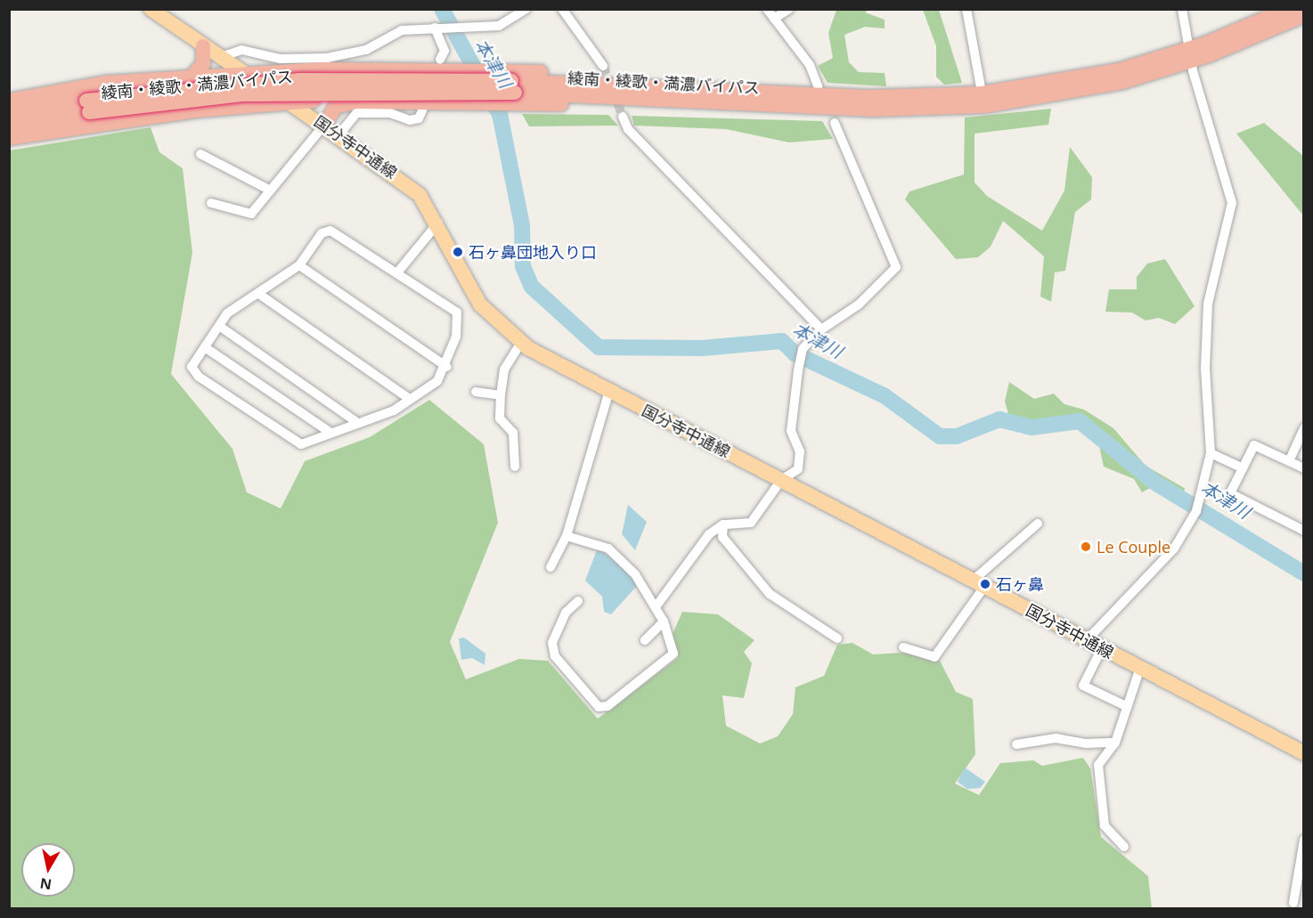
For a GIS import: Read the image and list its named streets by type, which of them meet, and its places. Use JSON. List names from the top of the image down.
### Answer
{
  "streets": {
    "highway": ["綾南・綾歌・満濃バイパス"],
    "main road": ["国分寺中通線"]
  },
  "water": ["本津川"],
  "places": ["石ヶ鼻団地入り口", "Le Couple", "石ヶ鼻"],
  "north": "bottom"
}
